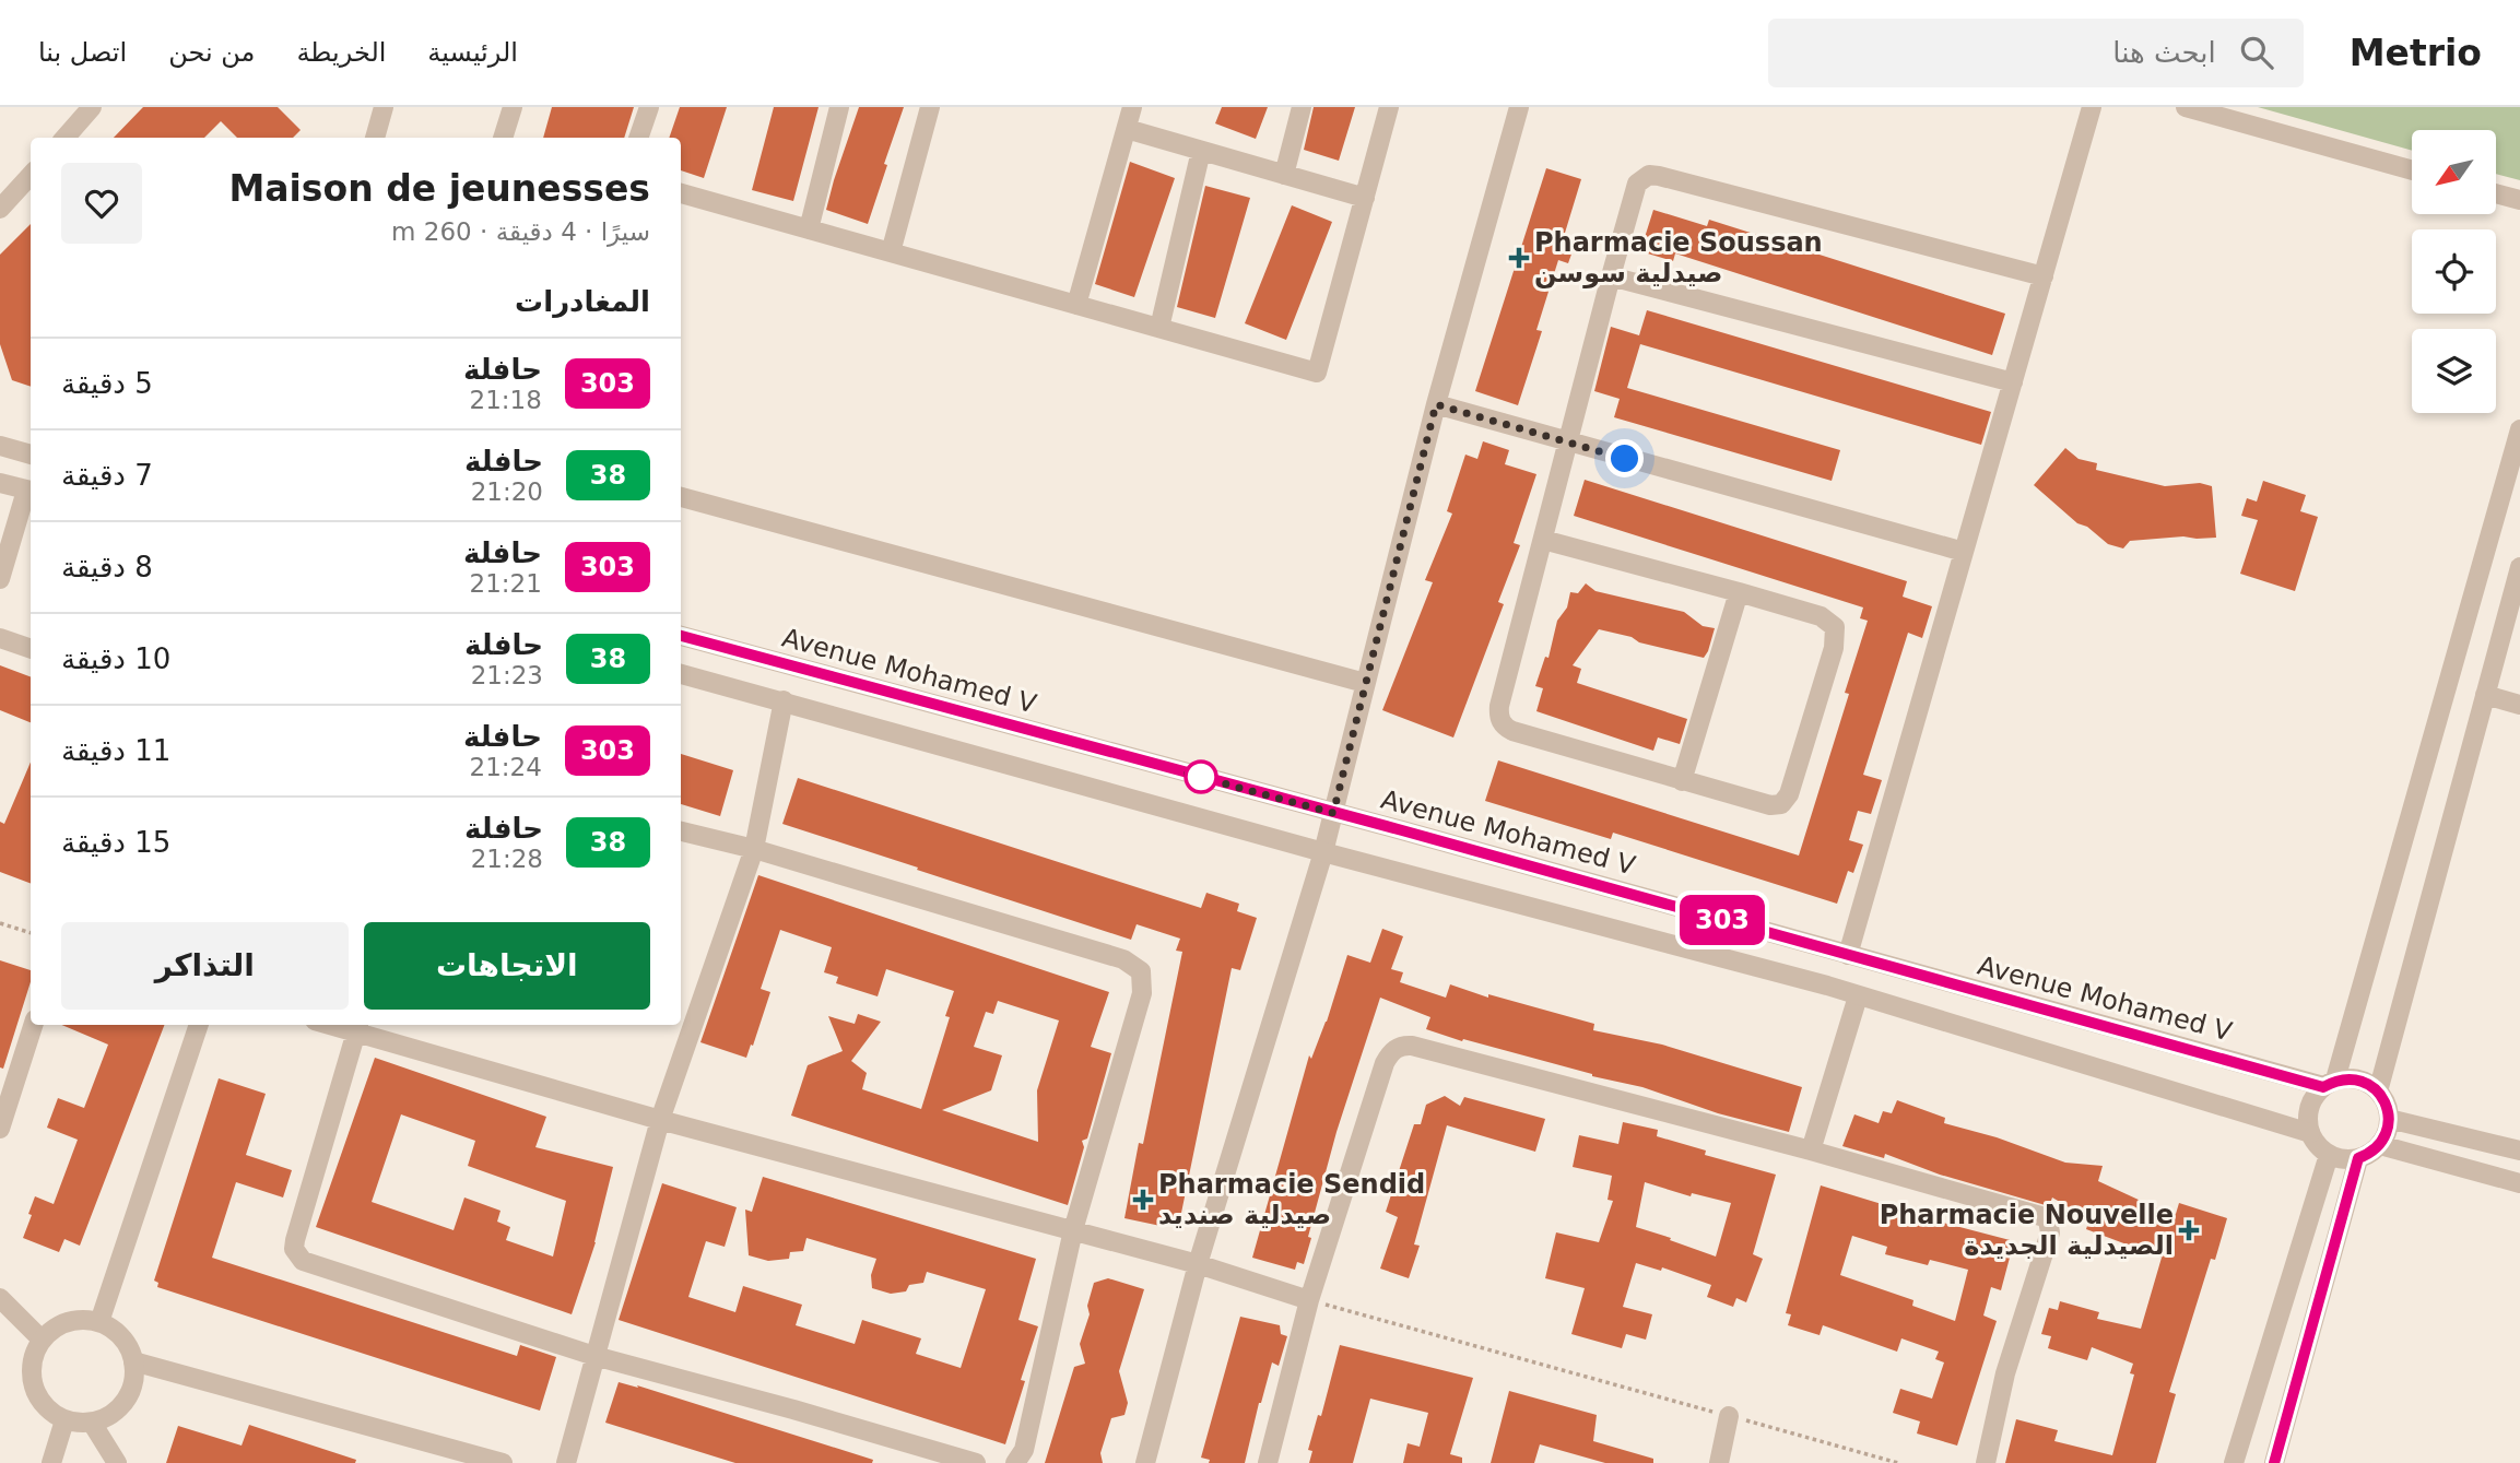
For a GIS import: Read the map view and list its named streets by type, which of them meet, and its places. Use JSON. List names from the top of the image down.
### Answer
{
  "streets": {
    "street": ["Avenue Mohamed V"]
  },
  "places": {
    "health": ["Pharmacie Soussan صيدلية سوسن", "Pharmacie Sendid صيدلية صنديد", "Pharmacie Nouvelle الصيدلية الجديدة"]
  },
  "lines": ["bus line 303"],
  "north": "bottom left",
  "page": {
    "header": "Metrio",
    "search": "ابحث هنا",
    "nav": [
      "الرئيسية",
      "الخريطة",
      "من نحن",
      "اتصل بنا"
    ],
    "on_map": "303",
    "heading": [
      ["Maison de jeunesses", "سيرًا · 4 دقيقة · 260 m"],
      "المغادرات"
    ],
    "list": [
      {
        "mark": "303",
        "name": "حافلة",
        "note": "21:18",
        "value": "5 دقيقة"
      },
      {
        "mark": "38",
        "name": "حافلة",
        "note": "21:20",
        "value": "7 دقيقة"
      },
      {
        "mark": "303",
        "name": "حافلة",
        "note": "21:21",
        "value": "8 دقيقة"
      },
      {
        "mark": "38",
        "name": "حافلة",
        "note": "21:23",
        "value": "10 دقيقة"
      },
      {
        "mark": "303",
        "name": "حافلة",
        "note": "21:24",
        "value": "11 دقيقة"
      },
      {
        "mark": "38",
        "name": "حافلة",
        "note": "21:28",
        "value": "15 دقيقة"
      }
    ],
    "buttons": ["الاتجاهات", "التذاكر"]
  }
}
